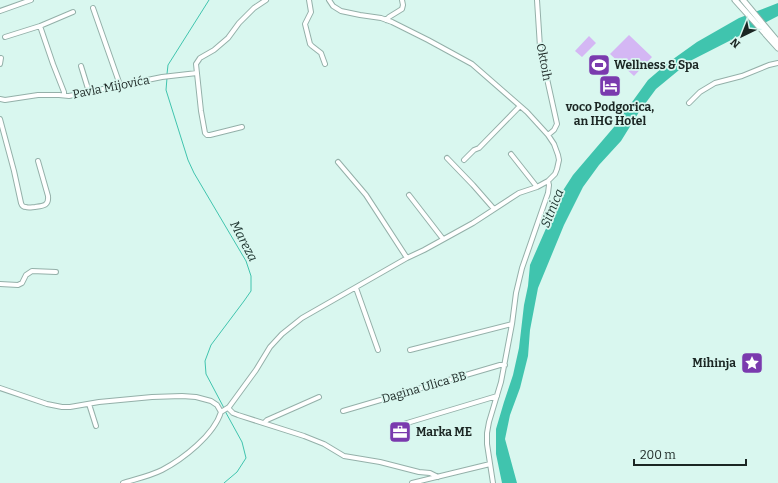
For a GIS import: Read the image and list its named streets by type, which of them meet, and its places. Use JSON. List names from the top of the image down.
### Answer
{
  "streets": {
    "street": ["Oktoih", "Pavla Mijovića", "Dagina Ulica BB"]
  },
  "water": ["Sitnica", "Mareza"],
  "places": {
    "sports": ["Wellness & Spa"],
    "hotel": ["voco Podgorica, an IHG Hotel"],
    "place": ["Mihinja"],
    "office": ["Marka ME"]
  },
  "scale_bar": "200 m",
  "north": "bottom left"
}
